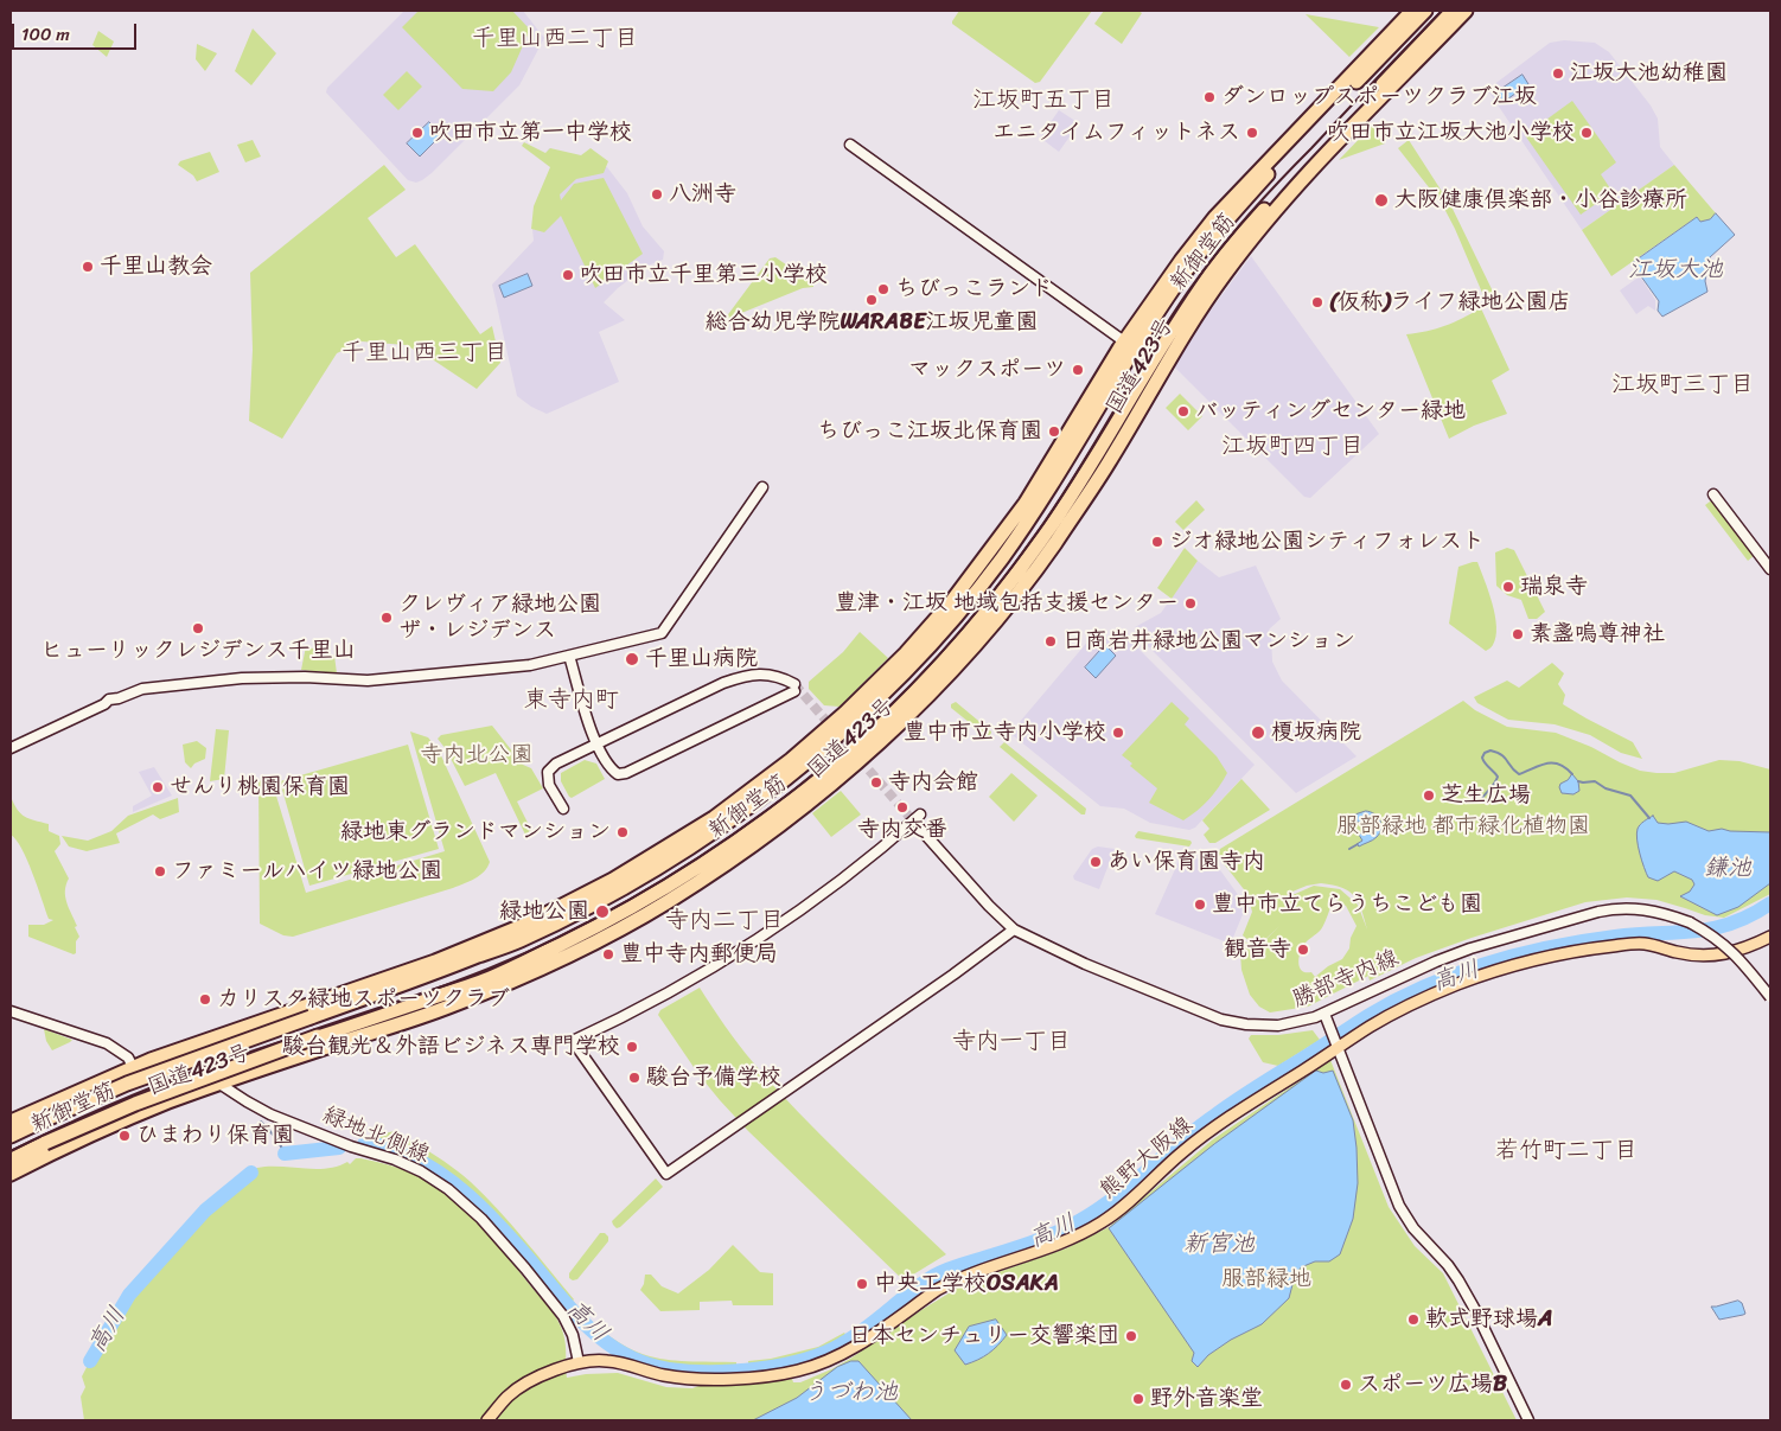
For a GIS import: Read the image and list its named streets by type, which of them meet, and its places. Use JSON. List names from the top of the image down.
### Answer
{
  "streets": {
    "highway": ["新御堂筋", "国道423号"],
    "main road": ["熊野大阪線"],
    "street": ["勝部寺内線", "緑地北側線"]
  },
  "crossings": [
    ["国道423号", "緑地北側線"],
    ["緑地北側線", "熊野大阪線"]
  ],
  "districts": [
    "千里山西二丁目",
    "江坂町五丁目",
    "千里山西三丁目",
    "江坂町三丁目",
    "江坂町四丁目",
    "東寺内町",
    "寺内二丁目",
    "寺内一丁目",
    "若竹町二丁目"
  ],
  "water": [
    "江坂大池",
    "鎌池",
    "高川",
    "新宮池",
    "うづわ池"
  ],
  "parks": ["寺内北公園", "服部緑地 都市緑化植物園", "服部緑地"],
  "places": [
    "江坂大池幼稚園",
    "ダンロップスポーツクラブ江坂",
    "吹田市立第一中学校",
    "エニタイムフィットネス",
    "吹田市立江坂大池小学校",
    "八洲寺",
    "大阪健康倶楽部・小谷診療所",
    "千里山教会",
    "吹田市立千里第三小学校",
    "ちびっこランド",
    "総合幼児学院WARABE江坂児童園",
    "(仮称)ライフ緑地公園店",
    "マックスポーツ",
    "バッティングセンター緑地",
    "ちびっこ江坂北保育園",
    "ジオ緑地公園シティフォレスト",
    "瑞泉寺",
    "豊津・江坂 地域包括支援センター",
    "クレヴィア緑地公園 ザ・レジデンス",
    "ヒューリックレジデンス千里山",
    "素盞嗚尊神社",
    "日商岩井緑地公園マンション",
    "千里山病院",
    "豊中市立寺内小学校",
    "榎坂病院",
    "寺内会館",
    "せんり桃園保育園",
    "芝生広場",
    "寺内交番",
    "緑地東グランドマンション",
    "あい保育園寺内",
    "ファミールハイツ緑地公園",
    "豊中市立てらうちこども園",
    "緑地公園",
    "観音寺",
    "豊中寺内郵便局",
    "カリスタ緑地スポーツクラブ",
    "駿台観光＆外語ビジネス専門学校",
    "駿台予備学校",
    "ひまわり保育園",
    "中央工学校OSAKA",
    "軟式野球場A",
    "日本センチュリー交響楽団",
    "スポーツ広場B",
    "野外音楽堂"
  ],
  "scale_bar": "100 m"
}
